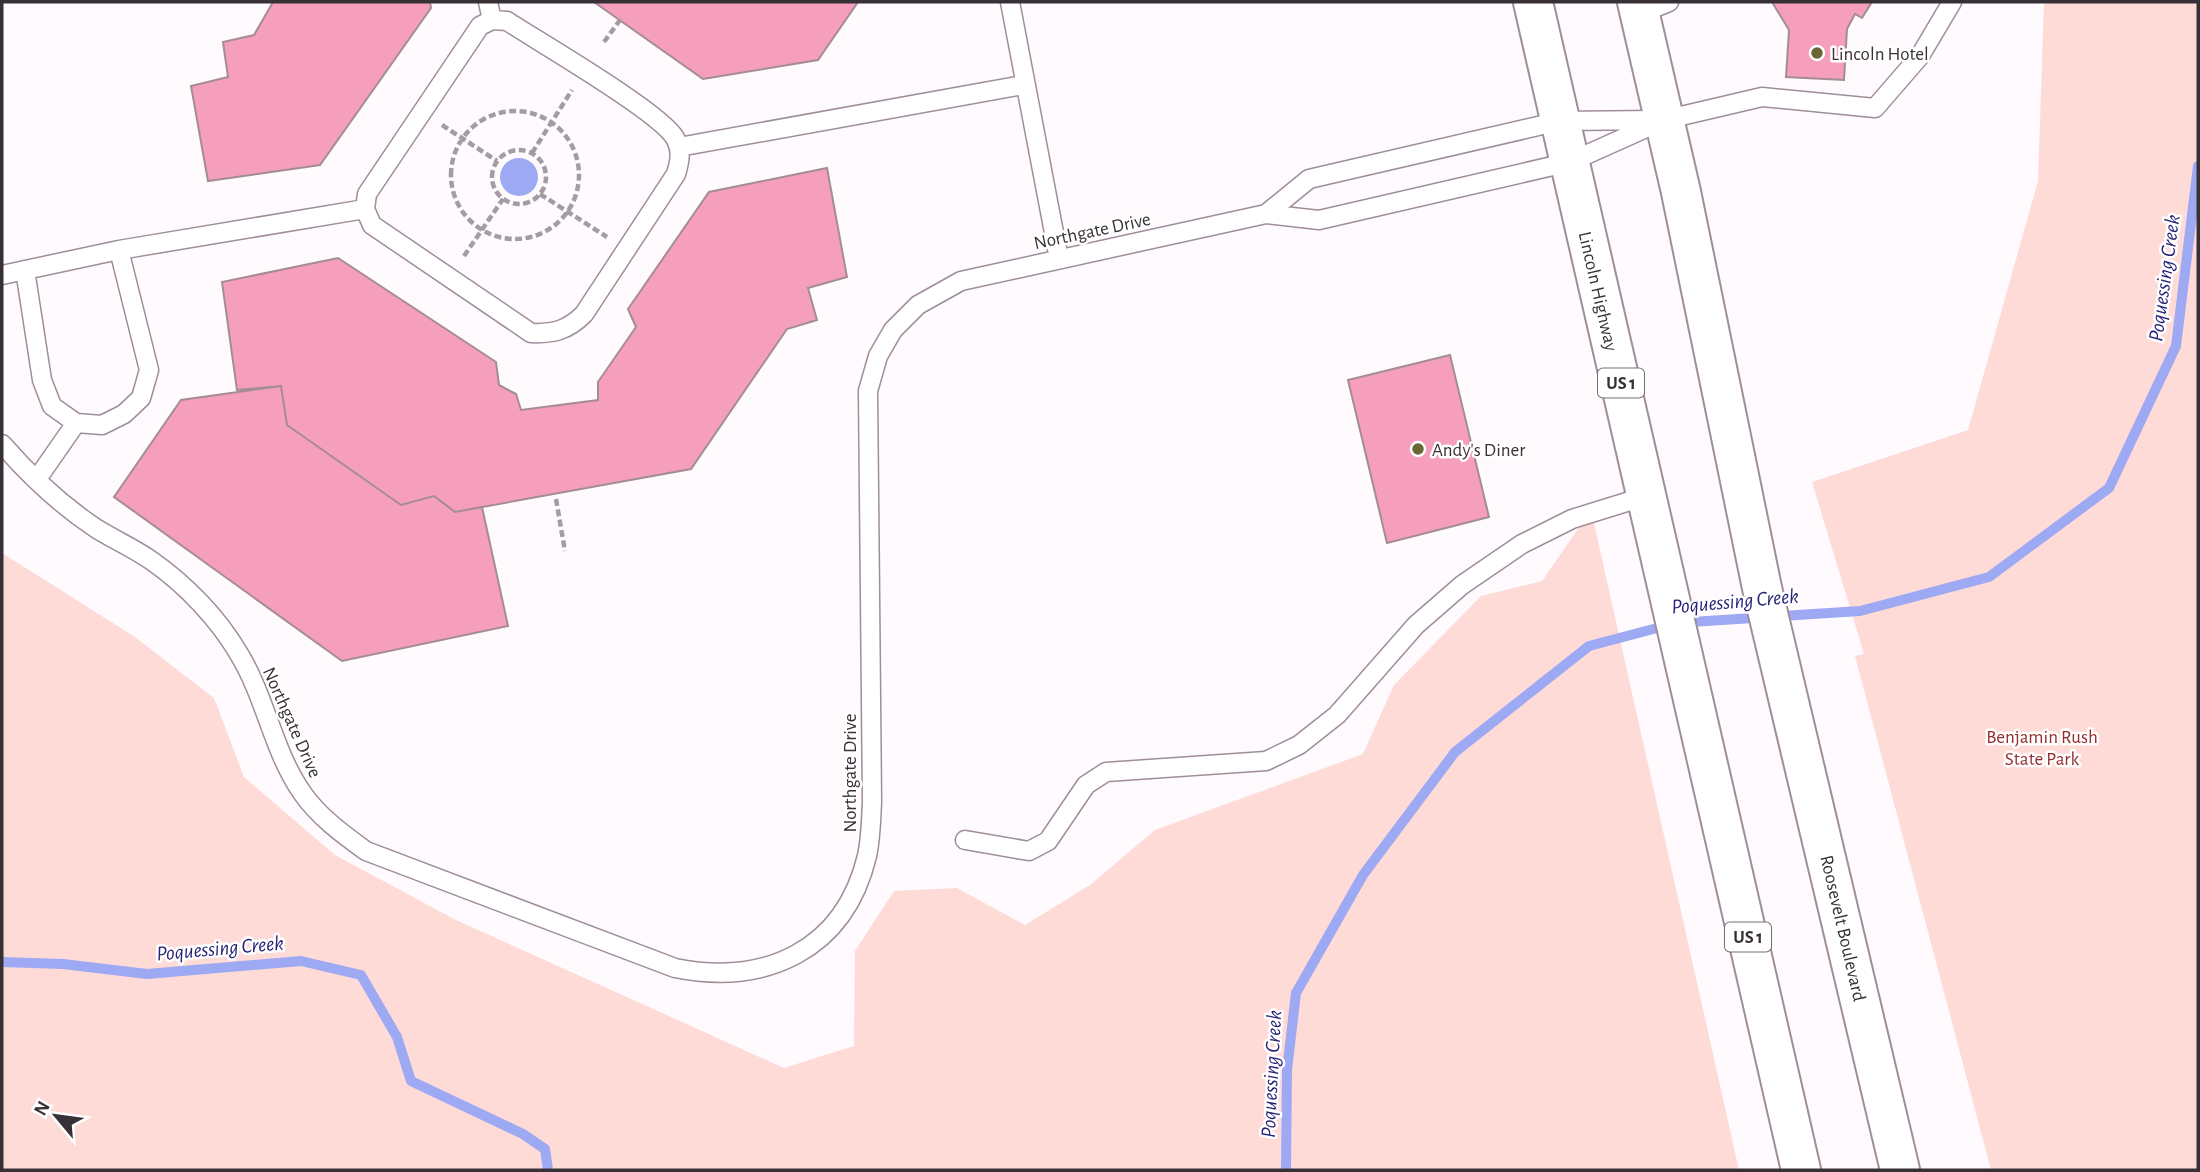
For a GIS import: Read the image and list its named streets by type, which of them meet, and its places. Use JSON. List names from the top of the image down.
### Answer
{
  "streets": {
    "highway": ["Lincoln Highway", "US 1", "Roosevelt Boulevard"],
    "lane": ["Northgate Drive"]
  },
  "crossings": [
    ["Northgate Drive", "Lincoln Highway"],
    ["Northgate Drive", "Roosevelt Boulevard"]
  ],
  "water": ["Poquessing Creek"],
  "parks": ["Benjamin Rush State Park"],
  "places": ["Lincoln Hotel", "Andy's Diner"],
  "north": "top left"
}
